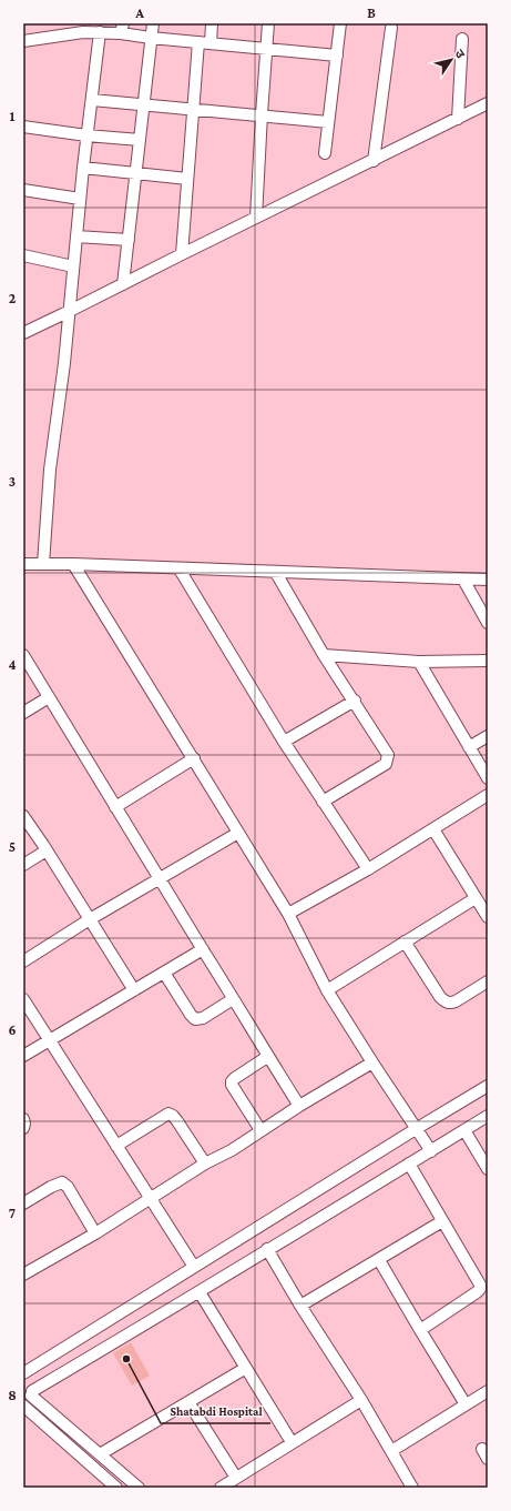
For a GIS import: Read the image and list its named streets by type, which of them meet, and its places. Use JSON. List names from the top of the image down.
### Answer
{
  "places": ["Shatabdi Hospital"],
  "north": "top right",
  "grid": {
    "columns": ["A", "B"],
    "rows": [
      "1",
      "2",
      "3",
      "4",
      "5",
      "6",
      "7",
      "8"
    ]
  }
}
